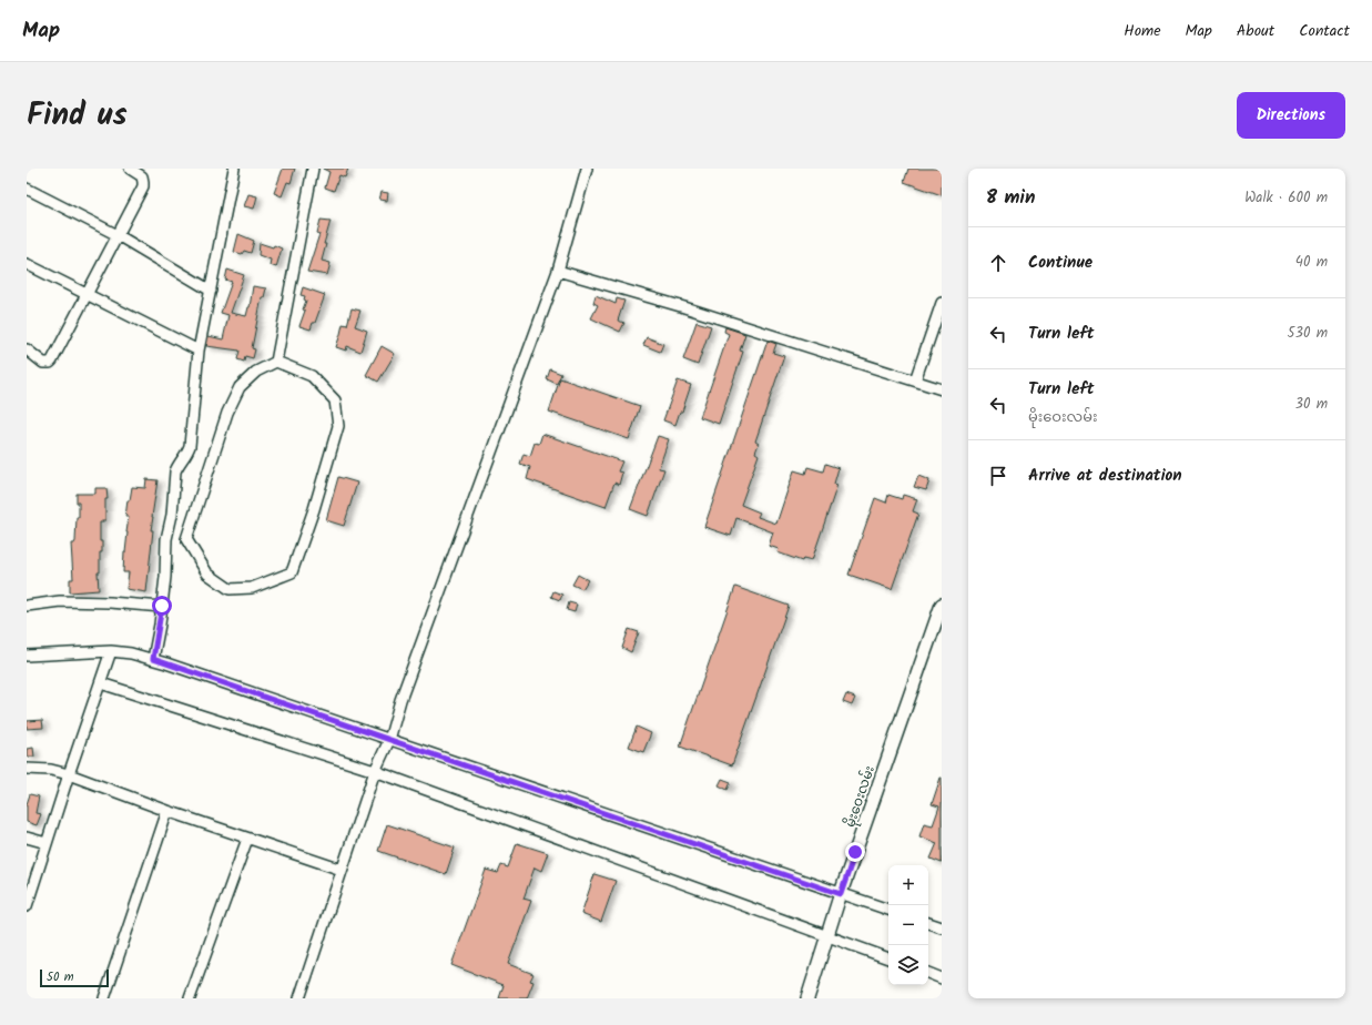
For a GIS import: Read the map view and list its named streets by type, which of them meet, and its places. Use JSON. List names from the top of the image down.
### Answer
{
  "streets": {
    "street": ["မိုးဝေးလမ်း"]
  },
  "scale_bar": "50 m",
  "page": {
    "header": "Map",
    "nav": [
      "Home",
      "Map",
      "About",
      "Contact"
    ],
    "title": "Find us",
    "buttons": "Directions",
    "heading": ["8 min", "Walk · 600 m"],
    "list": [
      ["Continue", "40 m"],
      ["Turn left", "530 m"],
      ["Turn left", "မိုးဝေးလမ်း", "30 m"],
      "Arrive at destination"
    ],
    "map_buttons": ["+", "−"],
    "scale": "50 m"
  }
}
